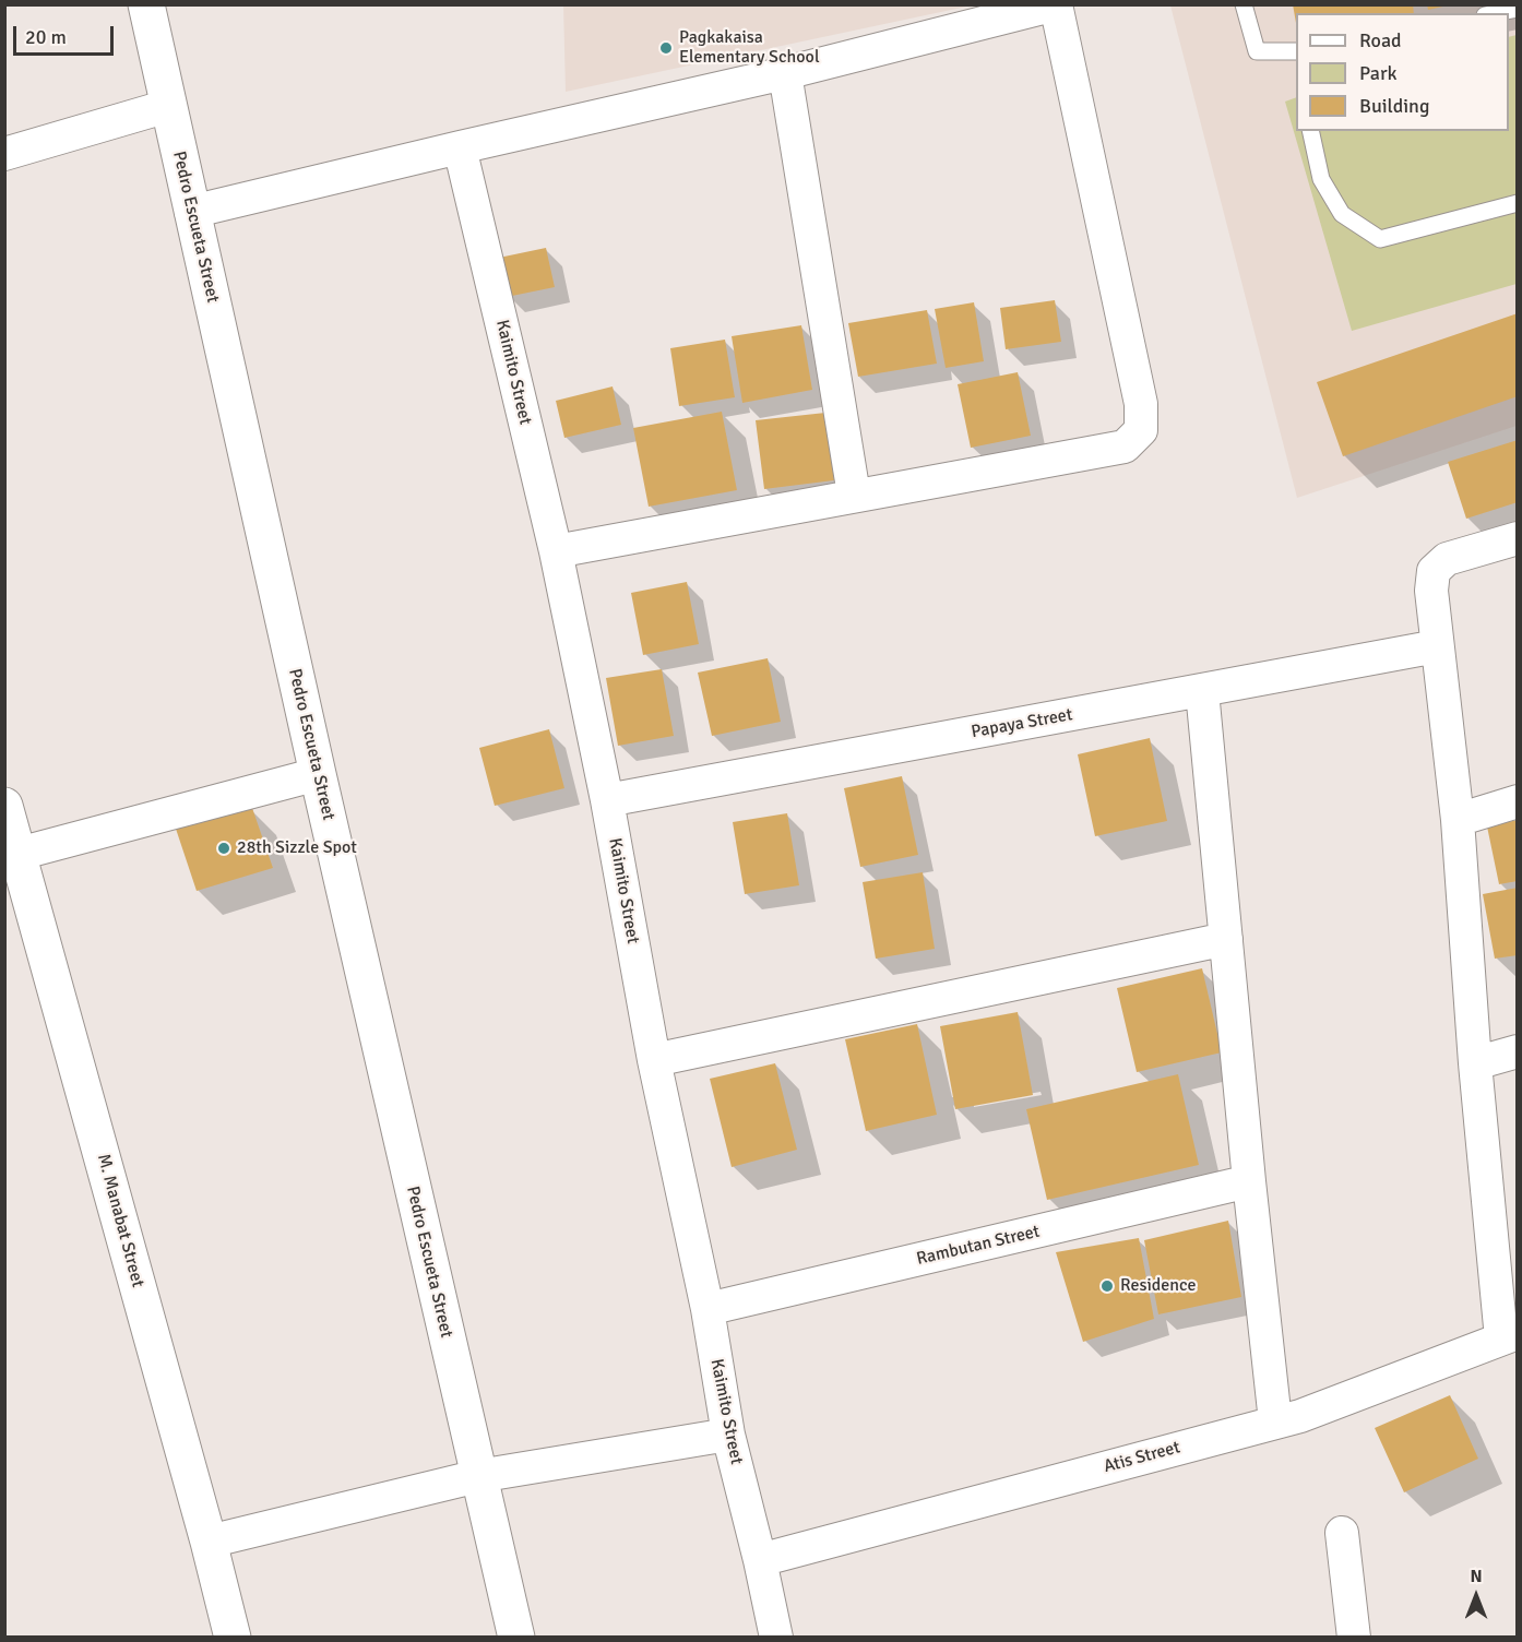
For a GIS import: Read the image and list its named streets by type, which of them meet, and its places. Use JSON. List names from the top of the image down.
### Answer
{
  "streets": {
    "street": [
      "Pedro Escueta Street",
      "Kaimito Street",
      "Papaya Street",
      "M. Manabat Street",
      "Rambutan Street",
      "Atis Street"
    ]
  },
  "crossings": [
    ["Kaimito Street", "Papaya Street"],
    ["Kaimito Street", "Rambutan Street"],
    ["Kaimito Street", "Atis Street"]
  ],
  "places": ["Pagkakaisa Elementary School", "28th Sizzle Spot", "Residence"],
  "legend": ["Road", "Park", "Building"],
  "scale_bar": "20 m",
  "north": "top"
}
